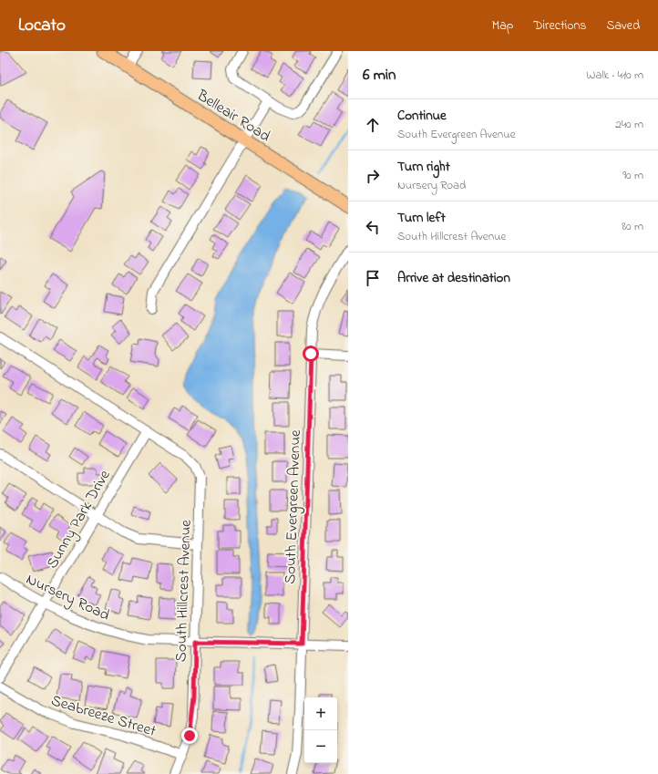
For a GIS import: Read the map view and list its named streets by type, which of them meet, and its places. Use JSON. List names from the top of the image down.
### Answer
{
  "streets": {
    "main road": ["Belleair Road"],
    "street": [
      "South Evergreen Avenue",
      "Sunny Park Drive",
      "South Hillcrest Avenue",
      "Nursery Road",
      "Seabreeze Street"
    ]
  },
  "crossings": [
    ["South Evergreen Avenue", "Nursery Road"],
    ["Sunny Park Drive", "South Hillcrest Avenue"],
    ["Sunny Park Drive", "Nursery Road"],
    ["South Hillcrest Avenue", "Nursery Road"],
    ["South Hillcrest Avenue", "Seabreeze Street"]
  ],
  "page": {
    "header": "Locato",
    "nav": ["Map", "Directions", "Saved"],
    "heading": ["6 min", "Walk · 410 m"],
    "list": [
      ["Continue", "South Evergreen Avenue", "240 m"],
      ["Turn right", "Nursery Road", "90 m"],
      ["Turn left", "South Hillcrest Avenue", "80 m"],
      "Arrive at destination"
    ],
    "map_buttons": ["+", "−"]
  }
}
